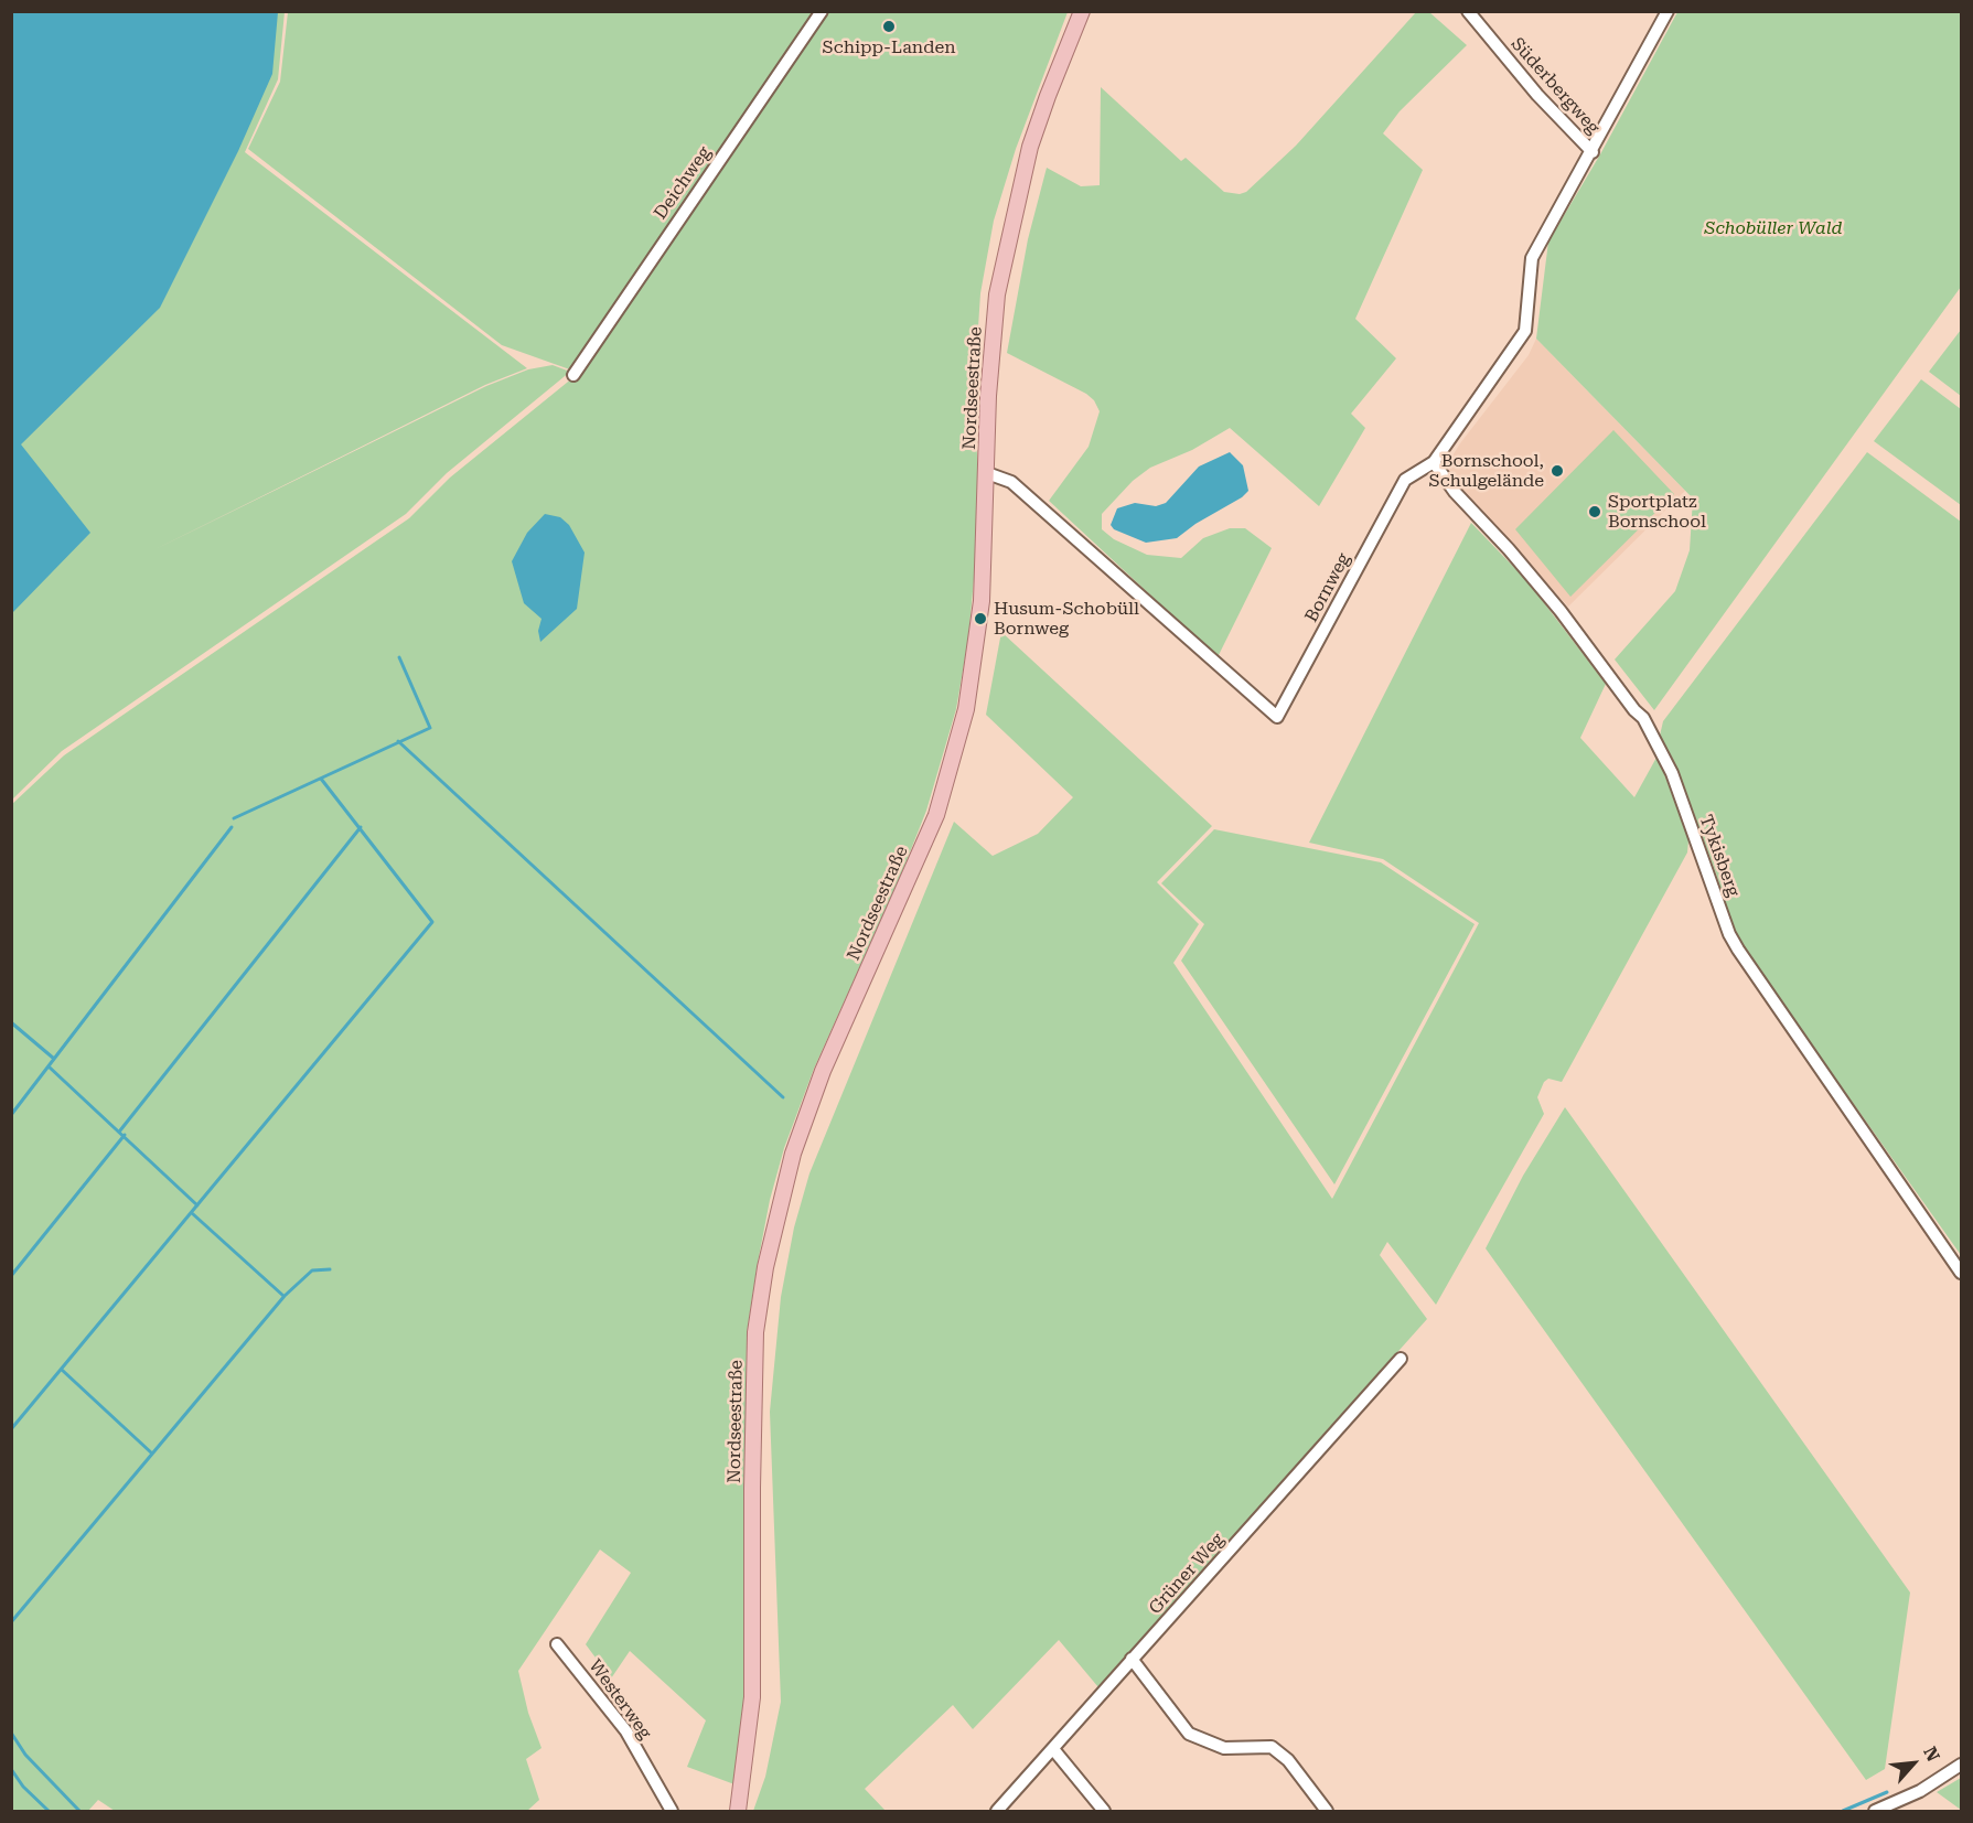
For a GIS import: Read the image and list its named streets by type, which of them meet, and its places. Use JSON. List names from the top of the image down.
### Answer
{
  "streets": {
    "main road": ["Nordseestraße"],
    "street": [
      "Süderbergweg",
      "Deichweg",
      "Bornweg",
      "Tykisberg",
      "Grüner Weg",
      "Westerweg"
    ]
  },
  "crossings": [
    ["Süderbergweg", "Bornweg"],
    ["Nordseestraße", "Bornweg"],
    ["Bornweg", "Tykisberg"]
  ],
  "parks": ["Schobüller Wald"],
  "places": [
    "Schipp-Landen",
    "Bornschool, Schulgelände",
    "Sportplatz Bornschool",
    "Husum-Schobüll Bornweg"
  ],
  "north": "top right"
}
